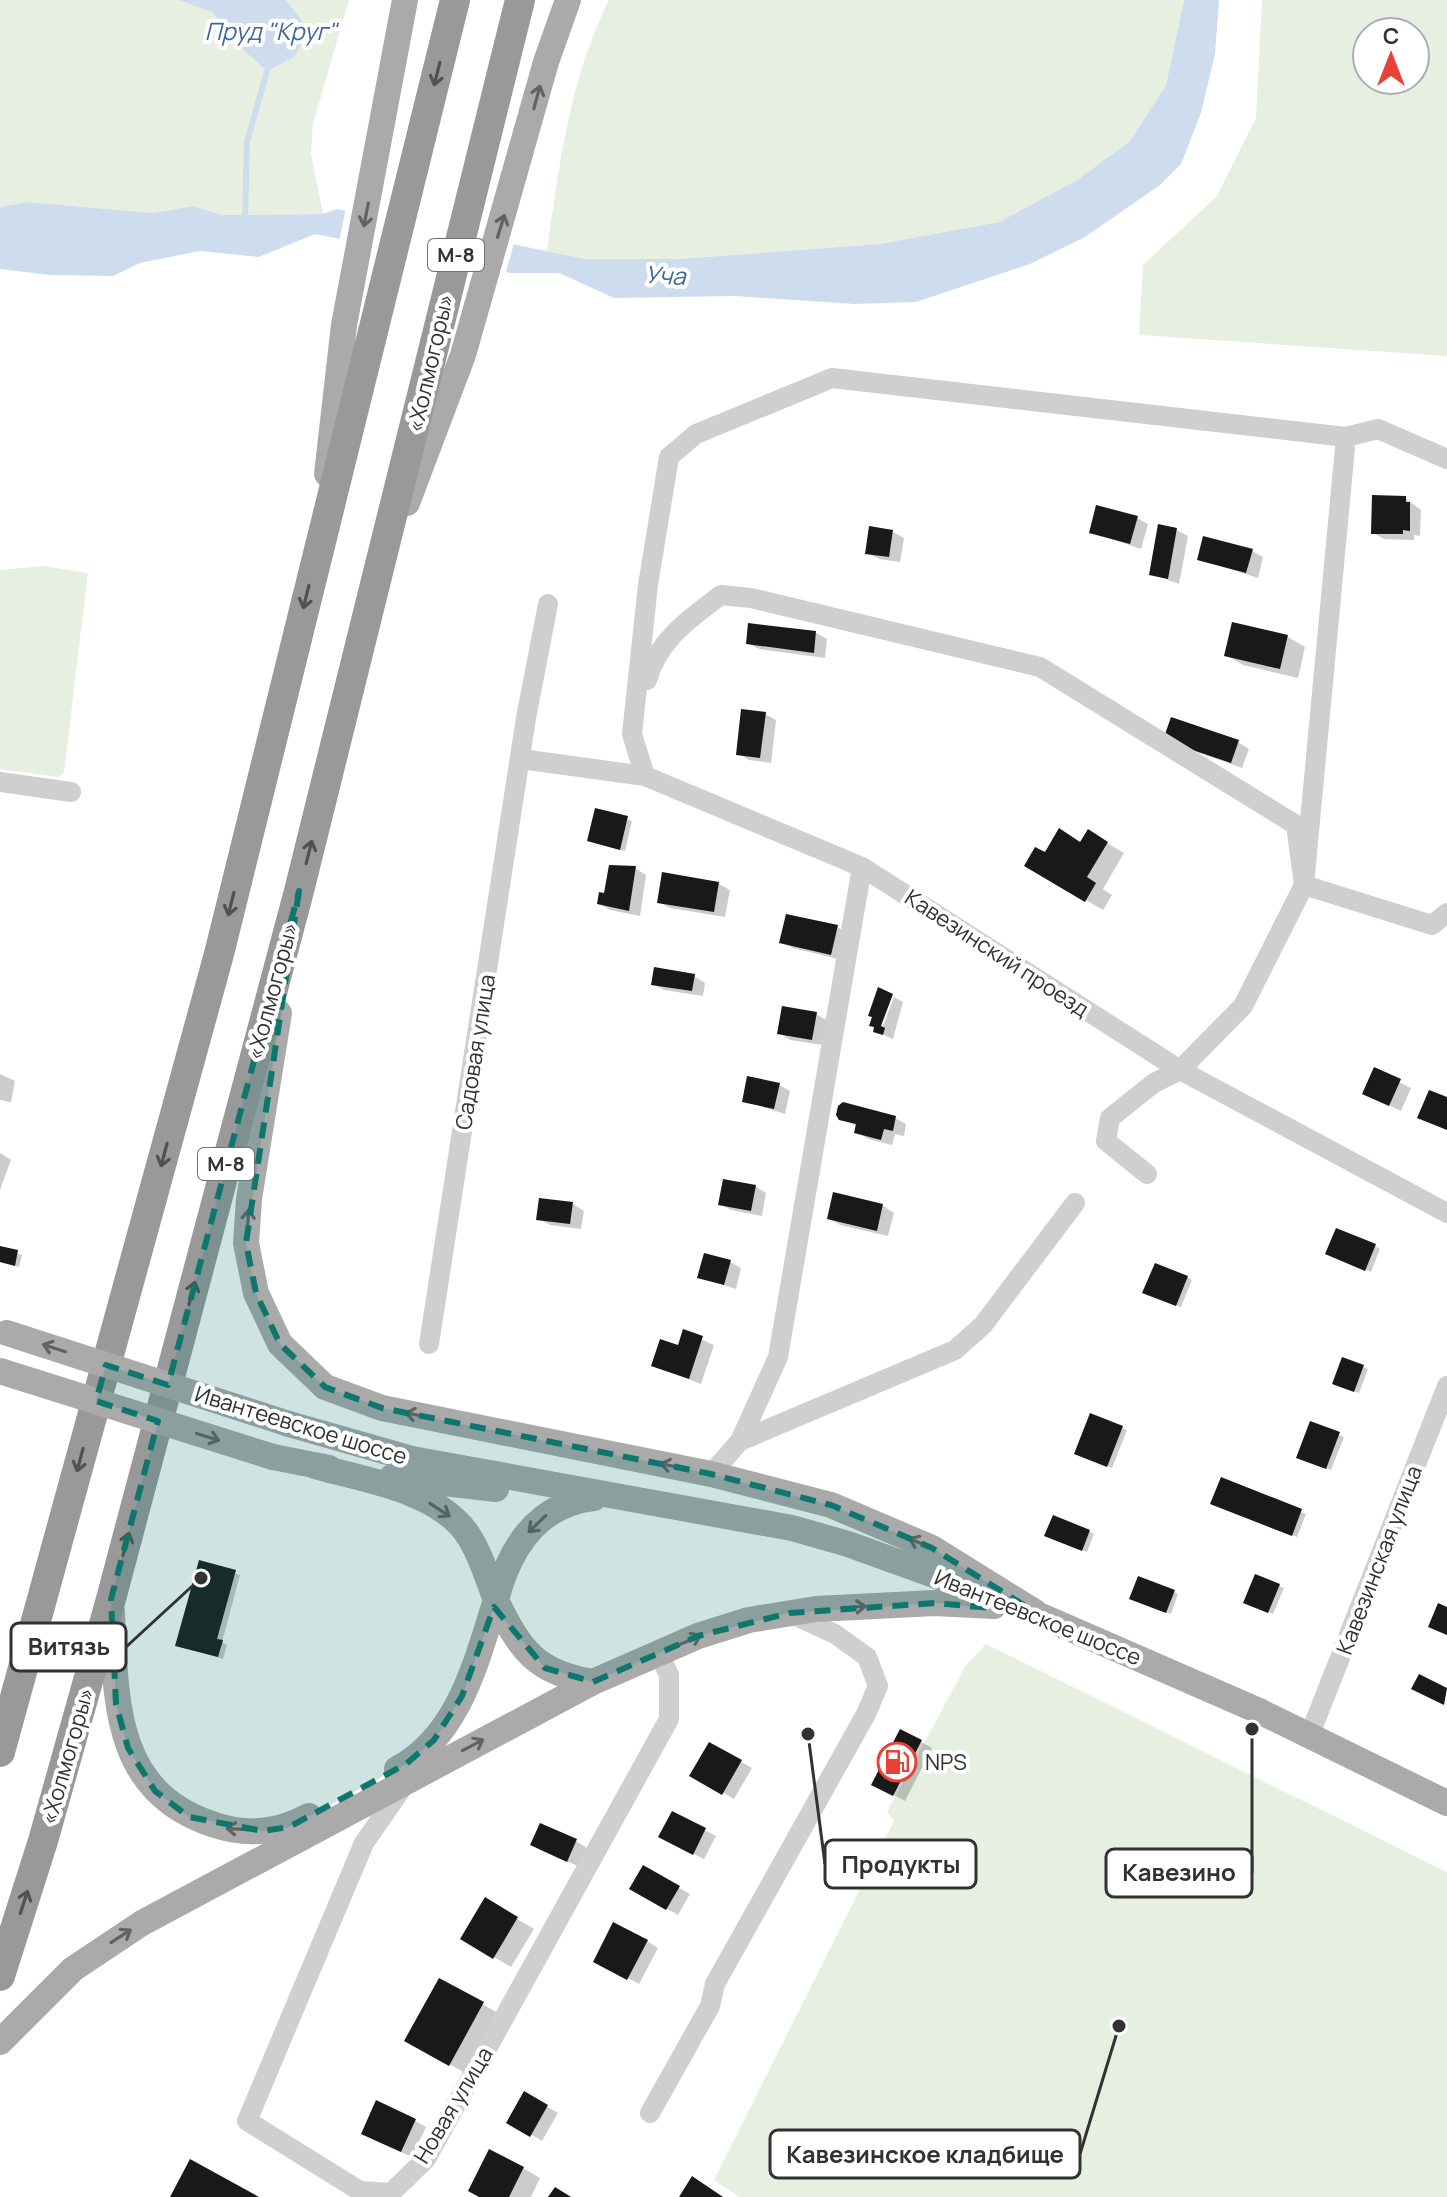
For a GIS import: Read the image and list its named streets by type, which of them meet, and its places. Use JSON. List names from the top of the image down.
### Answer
{
  "streets": {
    "highway": ["М-8", "«Холмогоры»"],
    "main road": ["Ивантеевское шоссе"],
    "street": [
      "Кавезинский проезд",
      "Садовая улица",
      "Кавезинская улица",
      "Новая улица"
    ]
  },
  "crossings": [
    ["Кавезинский проезд", "Садовая улица"],
    ["Ивантеевское шоссе", "Кавезинская улица"]
  ],
  "water": ["Пруд \"Круг\"", "Уча"],
  "places": {
    "other": [
      "Витязь",
      "Кавезино",
      "Продукты",
      "Кавезинское кладбище"
    ],
    "fuel station": ["NPS"]
  },
  "north": "top"
}
